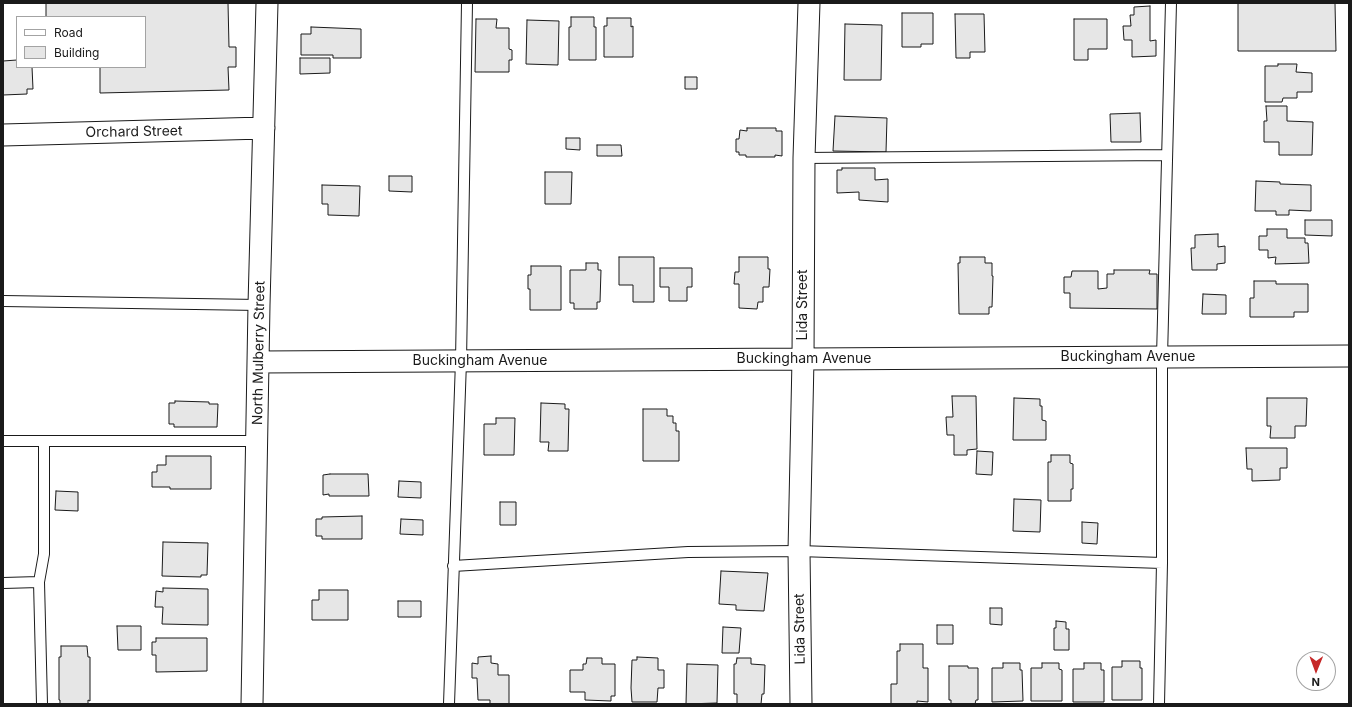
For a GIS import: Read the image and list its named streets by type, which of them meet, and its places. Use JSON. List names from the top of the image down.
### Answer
{
  "streets": {
    "street": [
      "Orchard Street",
      "Lida Street",
      "North Mulberry Street",
      "Buckingham Avenue"
    ]
  },
  "crossings": [
    ["Orchard Street", "North Mulberry Street"],
    ["Lida Street", "Buckingham Avenue"],
    ["North Mulberry Street", "Buckingham Avenue"]
  ],
  "legend": ["Road", "Building"],
  "north": "bottom"
}
